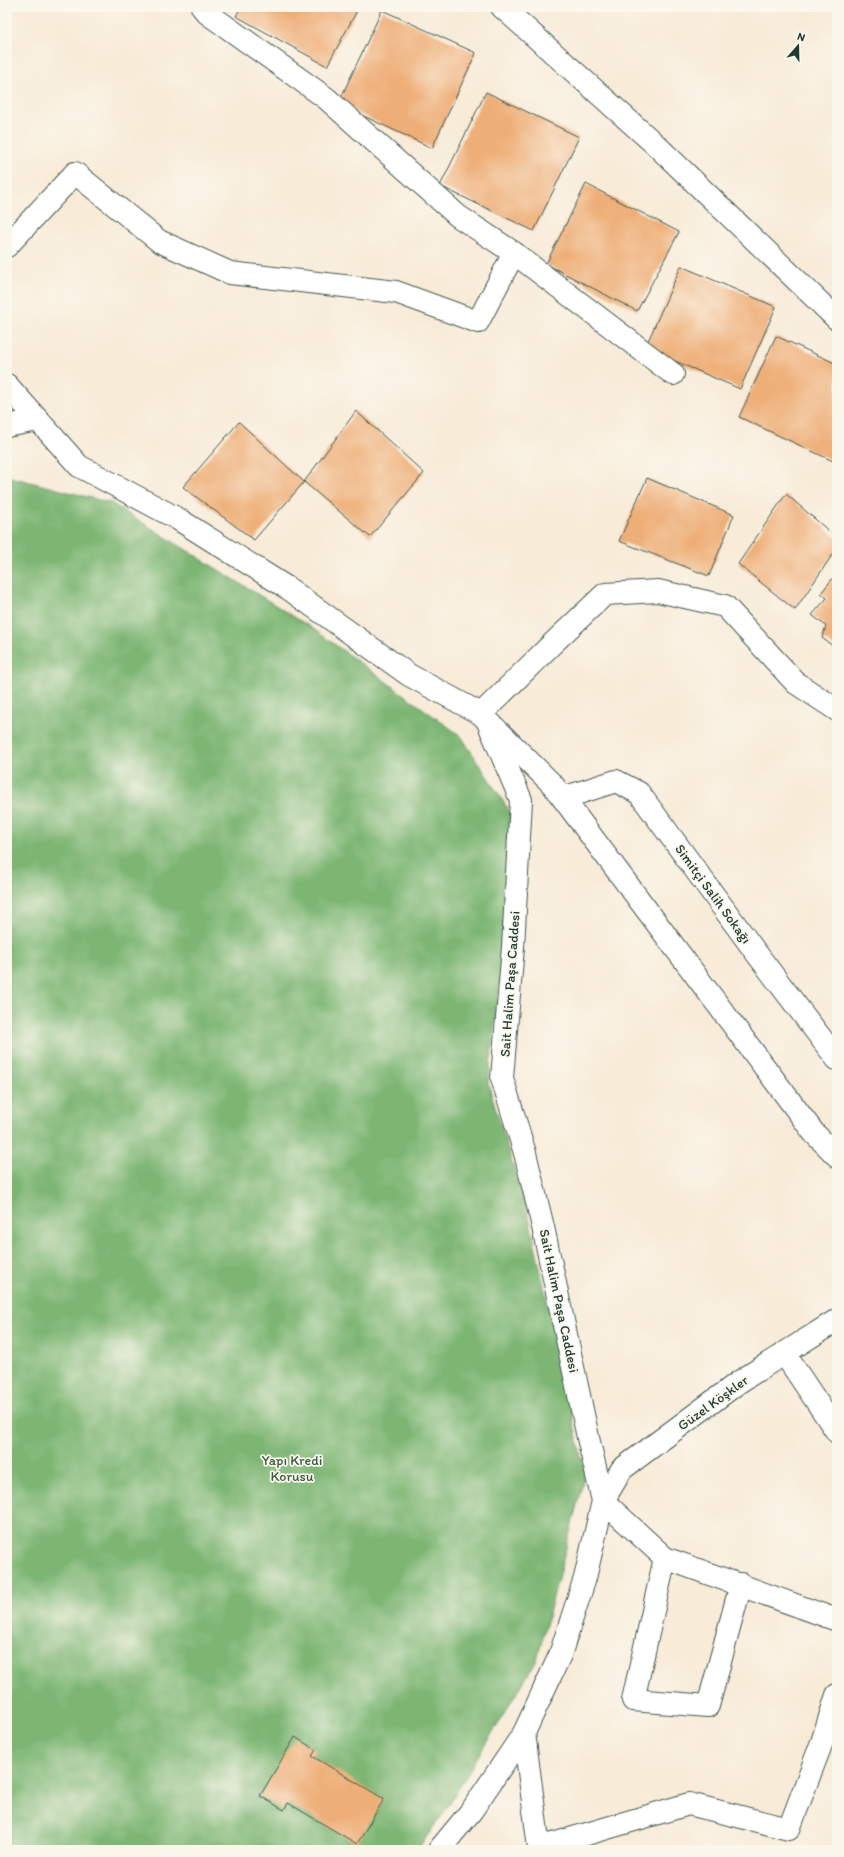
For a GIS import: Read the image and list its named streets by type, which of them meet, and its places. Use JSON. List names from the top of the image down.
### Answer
{
  "streets": {
    "street": ["Simitçi Salih Sokağı", "Sait Halim Paşa Caddesi", "Güzel Köşkler"]
  },
  "crossings": [
    ["Sait Halim Paşa Caddesi", "Güzel Köşkler"]
  ],
  "parks": ["Yapı Kredi Korusu"],
  "north": "top"
}
